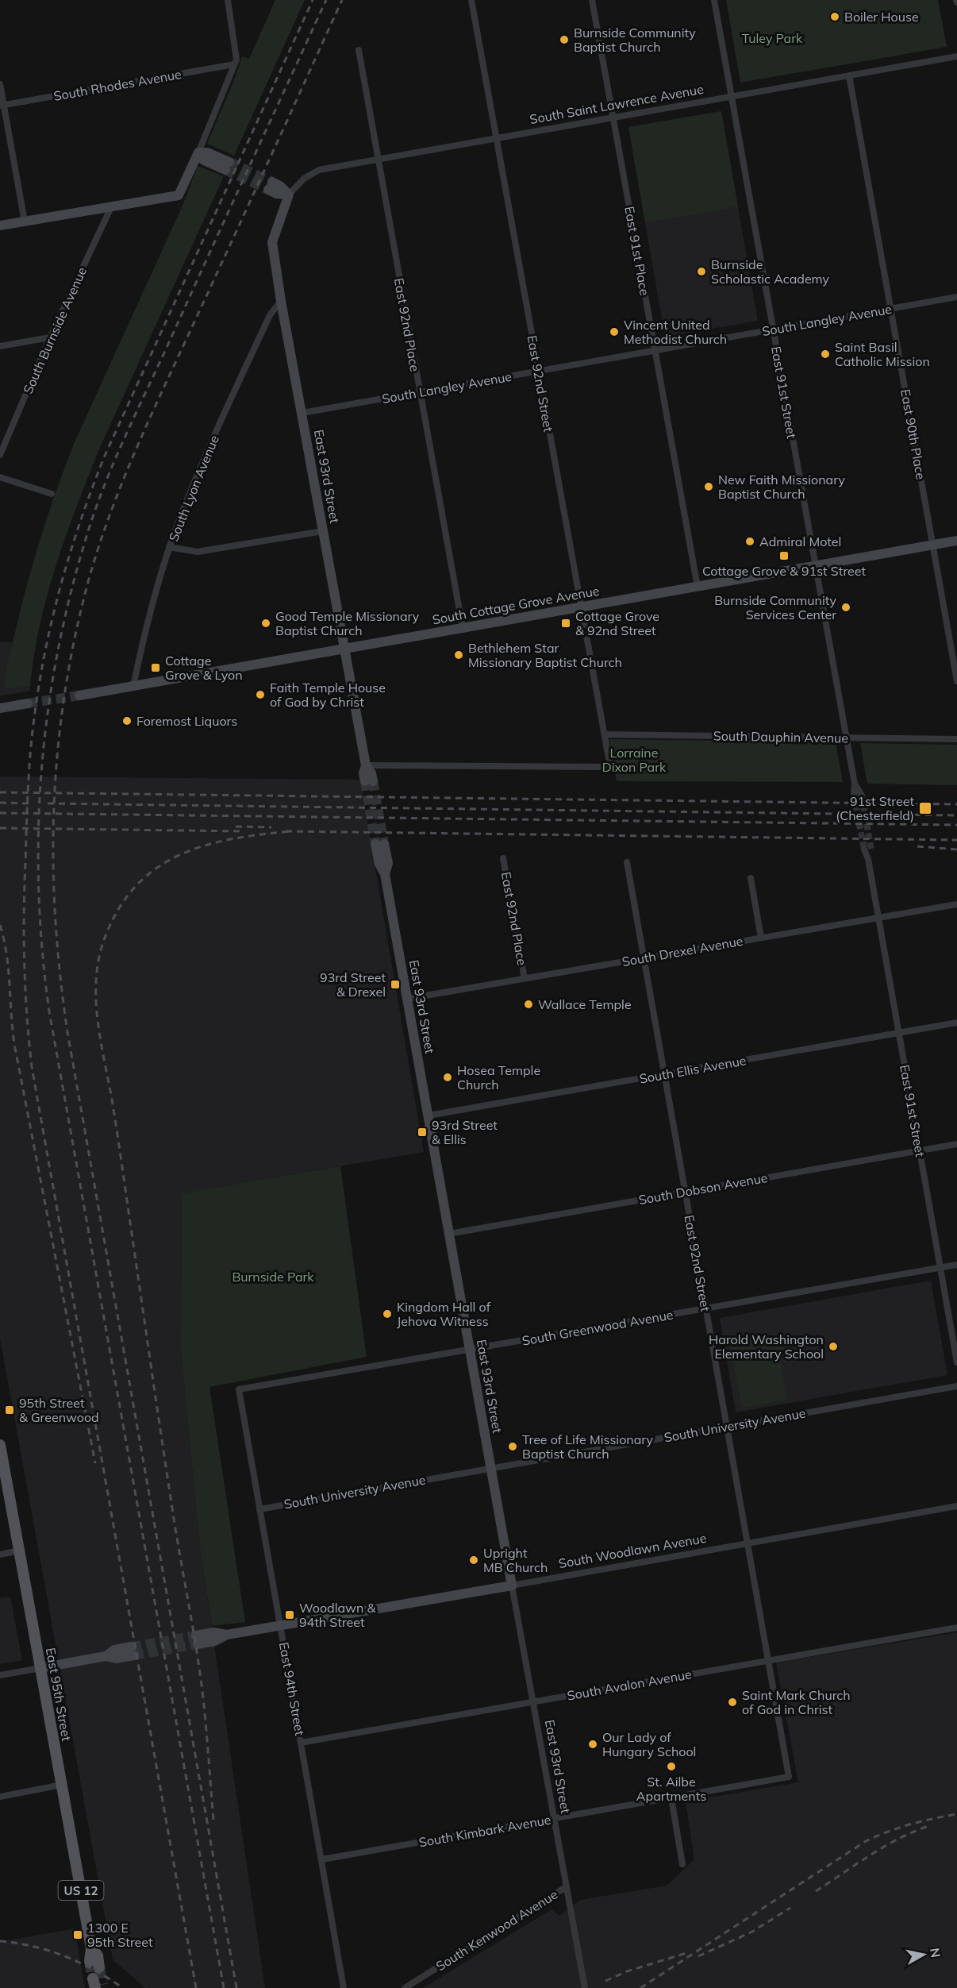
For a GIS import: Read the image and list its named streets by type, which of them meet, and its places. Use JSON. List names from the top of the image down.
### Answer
{
  "streets": {
    "main road": ["East 95th Street", "US 12"],
    "street": [
      "South Rhodes Avenue",
      "South Saint Lawrence Avenue",
      "East 91st Place",
      "South Langley Avenue",
      "East 92nd Place",
      "South Burnside Avenue",
      "East 92nd Street",
      "East 91st Street",
      "East 90th Place",
      "East 93rd Street",
      "South Lyon Avenue",
      "South Cottage Grove Avenue",
      "South Dauphin Avenue",
      "South Drexel Avenue",
      "South Ellis Avenue",
      "South Dobson Avenue",
      "South Greenwood Avenue",
      "South University Avenue",
      "South Woodlawn Avenue",
      "South Avalon Avenue",
      "East 94th Street",
      "South Kimbark Avenue",
      "South Kenwood Avenue"
    ]
  },
  "crossings": [
    ["South Saint Lawrence Avenue", "East 91st Place"],
    ["South Saint Lawrence Avenue", "East 92nd Place"],
    ["South Saint Lawrence Avenue", "East 92nd Street"],
    ["South Saint Lawrence Avenue", "East 91st Street"],
    ["South Saint Lawrence Avenue", "East 90th Place"],
    ["South Saint Lawrence Avenue", "East 93rd Street"],
    ["East 91st Place", "South Langley Avenue"],
    ["East 91st Place", "South Cottage Grove Avenue"],
    ["South Langley Avenue", "East 92nd Place"],
    ["South Langley Avenue", "East 92nd Street"],
    ["South Langley Avenue", "East 91st Street"],
    ["South Langley Avenue", "East 90th Place"],
    ["South Langley Avenue", "East 93rd Street"],
    ["East 92nd Place", "South Cottage Grove Avenue"],
    ["East 92nd Place", "South Drexel Avenue"],
    ["East 92nd Street", "East 93rd Street"],
    ["East 92nd Street", "South Cottage Grove Avenue"],
    ["East 92nd Street", "South Dauphin Avenue"],
    ["East 92nd Street", "South Drexel Avenue"],
    ["East 92nd Street", "South Ellis Avenue"],
    ["East 92nd Street", "South Dobson Avenue"],
    ["East 92nd Street", "South Greenwood Avenue"],
    ["East 92nd Street", "South University Avenue"],
    ["East 92nd Street", "South Woodlawn Avenue"],
    ["East 92nd Street", "South Avalon Avenue"],
    ["East 92nd Street", "South Kimbark Avenue"],
    ["East 91st Street", "South Cottage Grove Avenue"],
    ["East 91st Street", "South Dauphin Avenue"],
    ["East 91st Street", "South Drexel Avenue"],
    ["East 91st Street", "South Ellis Avenue"],
    ["East 91st Street", "South Dobson Avenue"],
    ["East 91st Street", "South Greenwood Avenue"],
    ["East 90th Place", "South Cottage Grove Avenue"],
    ["East 93rd Street", "South Lyon Avenue"],
    ["East 93rd Street", "South Cottage Grove Avenue"],
    ["East 93rd Street", "South Drexel Avenue"],
    ["East 93rd Street", "South Ellis Avenue"],
    ["East 93rd Street", "South Dobson Avenue"],
    ["East 93rd Street", "South Greenwood Avenue"],
    ["East 93rd Street", "South University Avenue"],
    ["East 93rd Street", "South Woodlawn Avenue"],
    ["East 93rd Street", "South Avalon Avenue"],
    ["East 93rd Street", "South Kimbark Avenue"],
    ["East 93rd Street", "South Kenwood Avenue"],
    ["South Lyon Avenue", "South Cottage Grove Avenue"],
    ["South Greenwood Avenue", "East 94th Street"],
    ["South University Avenue", "East 94th Street"],
    ["South Woodlawn Avenue", "East 94th Street"],
    ["South Avalon Avenue", "East 94th Street"],
    ["East 94th Street", "South Kimbark Avenue"]
  ],
  "parks": ["Tuley Park", "Lorraine Dixon Park", "Burnside Park"],
  "places": {
    "other": [
      "Boiler House",
      "Burnside Community Baptist Church",
      "Burnside Scholastic Academy",
      "Vincent United Methodist Church",
      "Saint Basil Catholic Mission",
      "New Faith Missionary Baptist Church",
      "Admiral Motel",
      "Burnside Community Services Center",
      "Good Temple Missionary Baptist Church",
      "Bethlehem Star Missionary Baptist Church",
      "Faith Temple House of God by Christ",
      "Foremost Liquors",
      "Wallace Temple",
      "Hosea Temple Church",
      "Kingdom Hall of Jehova Witness",
      "Harold Washington Elementary School",
      "Tree of Life Missionary Baptist Church",
      "Upright MB Church",
      "Saint Mark Church of God in Christ",
      "Our Lady of Hungary School",
      "St. Ailbe Apartments"
    ],
    "transit": [
      "Cottage Grove & 91st Street",
      "Cottage Grove & 92nd Street",
      "Cottage Grove & Lyon",
      "91st Street (Chesterfield)",
      "93rd Street & Drexel",
      "93rd Street & Ellis",
      "95th Street & Greenwood",
      "Woodlawn & 94th Street",
      "1300 E 95th Street"
    ]
  },
  "north": "right"
}
